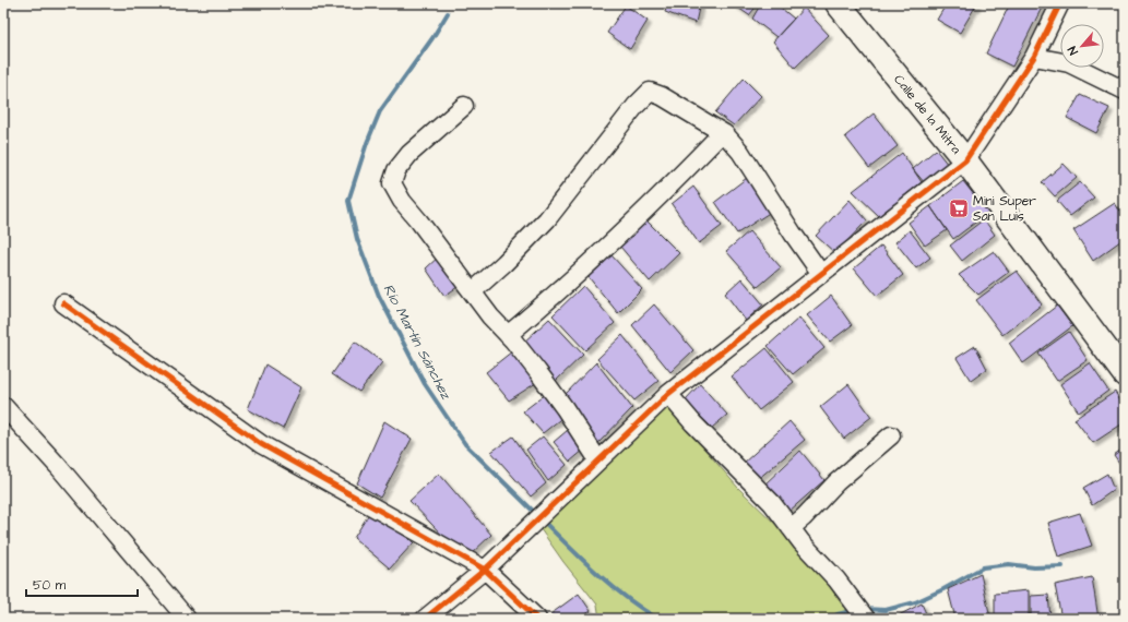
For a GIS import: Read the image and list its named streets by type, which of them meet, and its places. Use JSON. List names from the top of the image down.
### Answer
{
  "streets": {
    "street": ["Calle de la Mitra"]
  },
  "water": ["Río Martín Sánchez"],
  "places": {
    "supermarket": ["Mini Super San Luis"]
  },
  "scale_bar": "50 m",
  "north": "bottom left"
}
